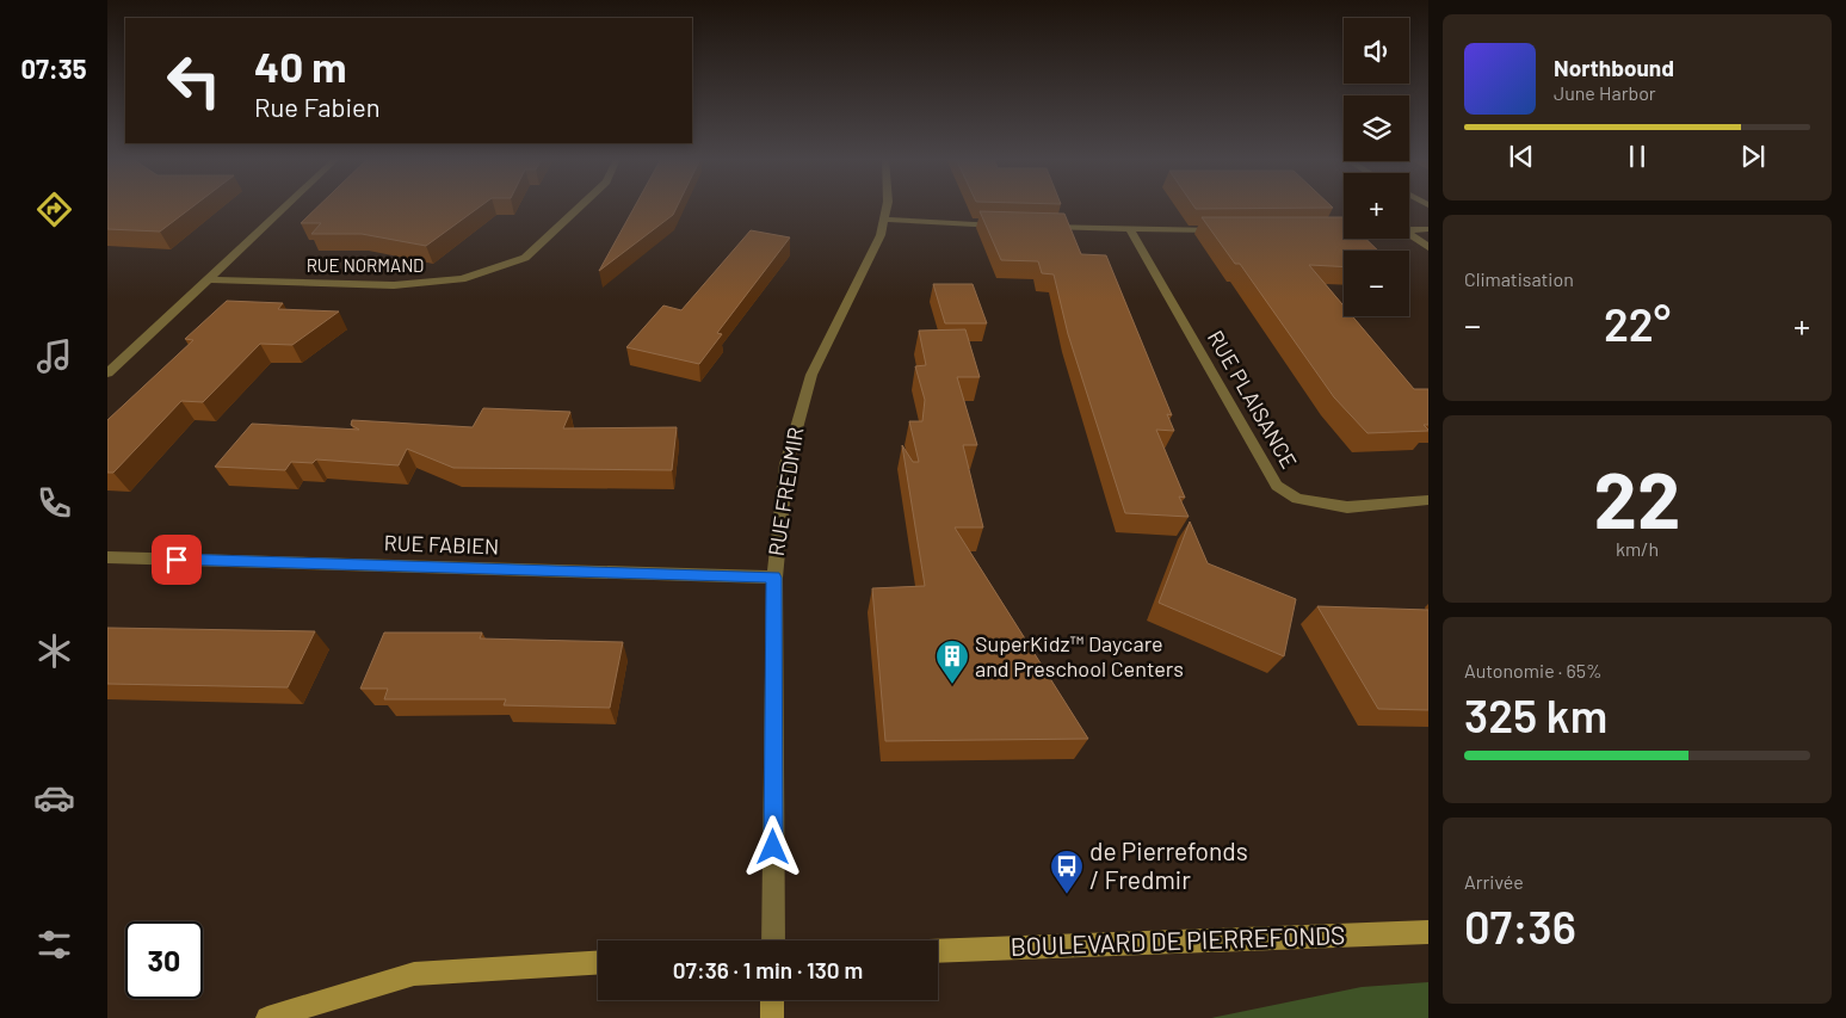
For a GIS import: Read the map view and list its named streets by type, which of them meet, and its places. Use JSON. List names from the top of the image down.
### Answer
{
  "streets": {
    "main road": ["BOULEVARD DE PIERREFONDS"],
    "street": [
      "RUE NORMAND",
      "RUE PLAISANCE",
      "RUE FREDMIR",
      "RUE FABIEN"
    ]
  },
  "crossings": [
    ["RUE FREDMIR", "RUE FABIEN"]
  ],
  "places": {
    "building": ["SuperKidz™ Daycare and Preschool Centers"],
    "bus stop": ["de Pierrefonds / Fredmir"]
  },
  "page": {
    "tabs": "07:35",
    "map_buttons": ["+", "−"],
    "turn": ["40 m", "Rue Fabien"],
    "song": ["Northbound", "June Harbor"],
    "tile": [
      "Climatisation",
      ["22", "km/h"],
      ["Autonomie · 65%", "325 km"],
      ["Arrivée", "07:36"]
    ],
    "heat": ["−", "22°", "+"],
    "limit": "30",
    "trip": "07:36 · 1 min · 130 m"
  }
}
